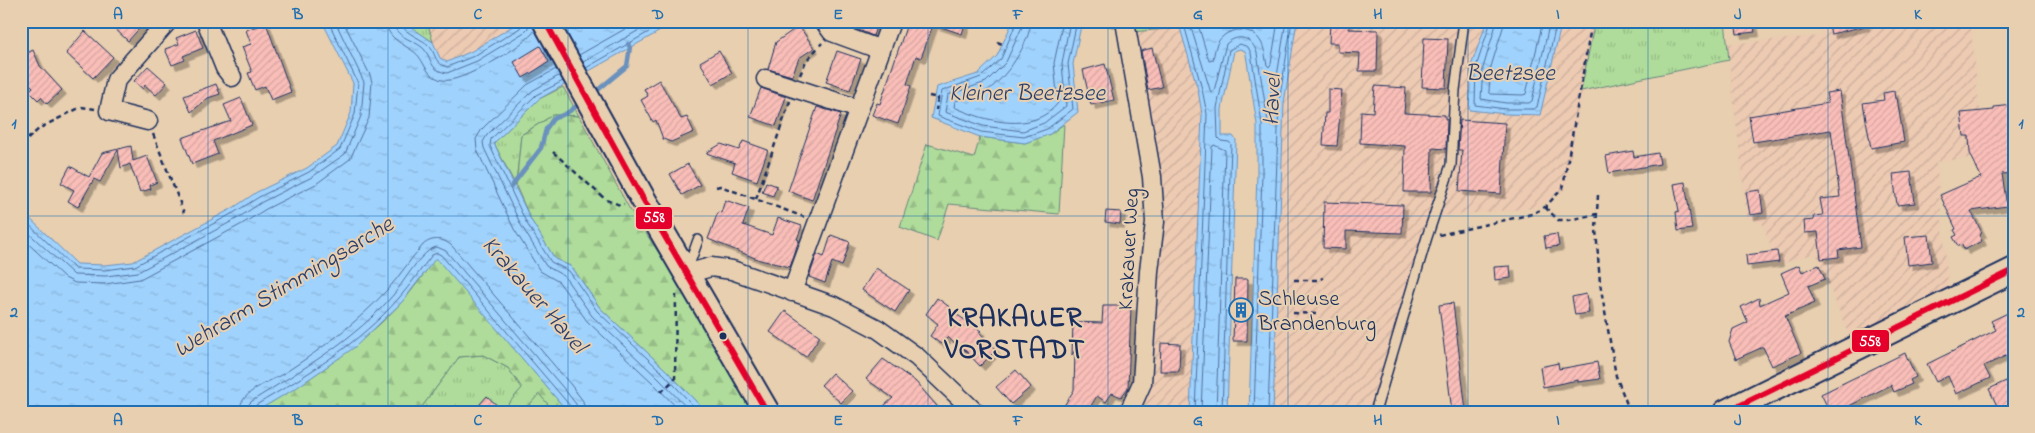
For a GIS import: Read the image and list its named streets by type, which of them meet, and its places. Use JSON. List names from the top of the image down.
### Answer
{
  "streets": {
    "street": ["Krakauer Weg"]
  },
  "districts": ["KRAKAUER VORSTADT"],
  "water": [
    "Beetzsee",
    "Kleiner Beetzsee",
    "Havel",
    "Wehrarm Stimmingsarche",
    "Krakauer Havel"
  ],
  "places": {
    "building": ["Schleuse Brandenburg"]
  },
  "lines": ["transit line 558"],
  "grid": {
    "columns": [
      "A",
      "B",
      "C",
      "D",
      "E",
      "F",
      "G",
      "H",
      "I",
      "J",
      "K"
    ],
    "rows": ["1", "2"]
  }
}
